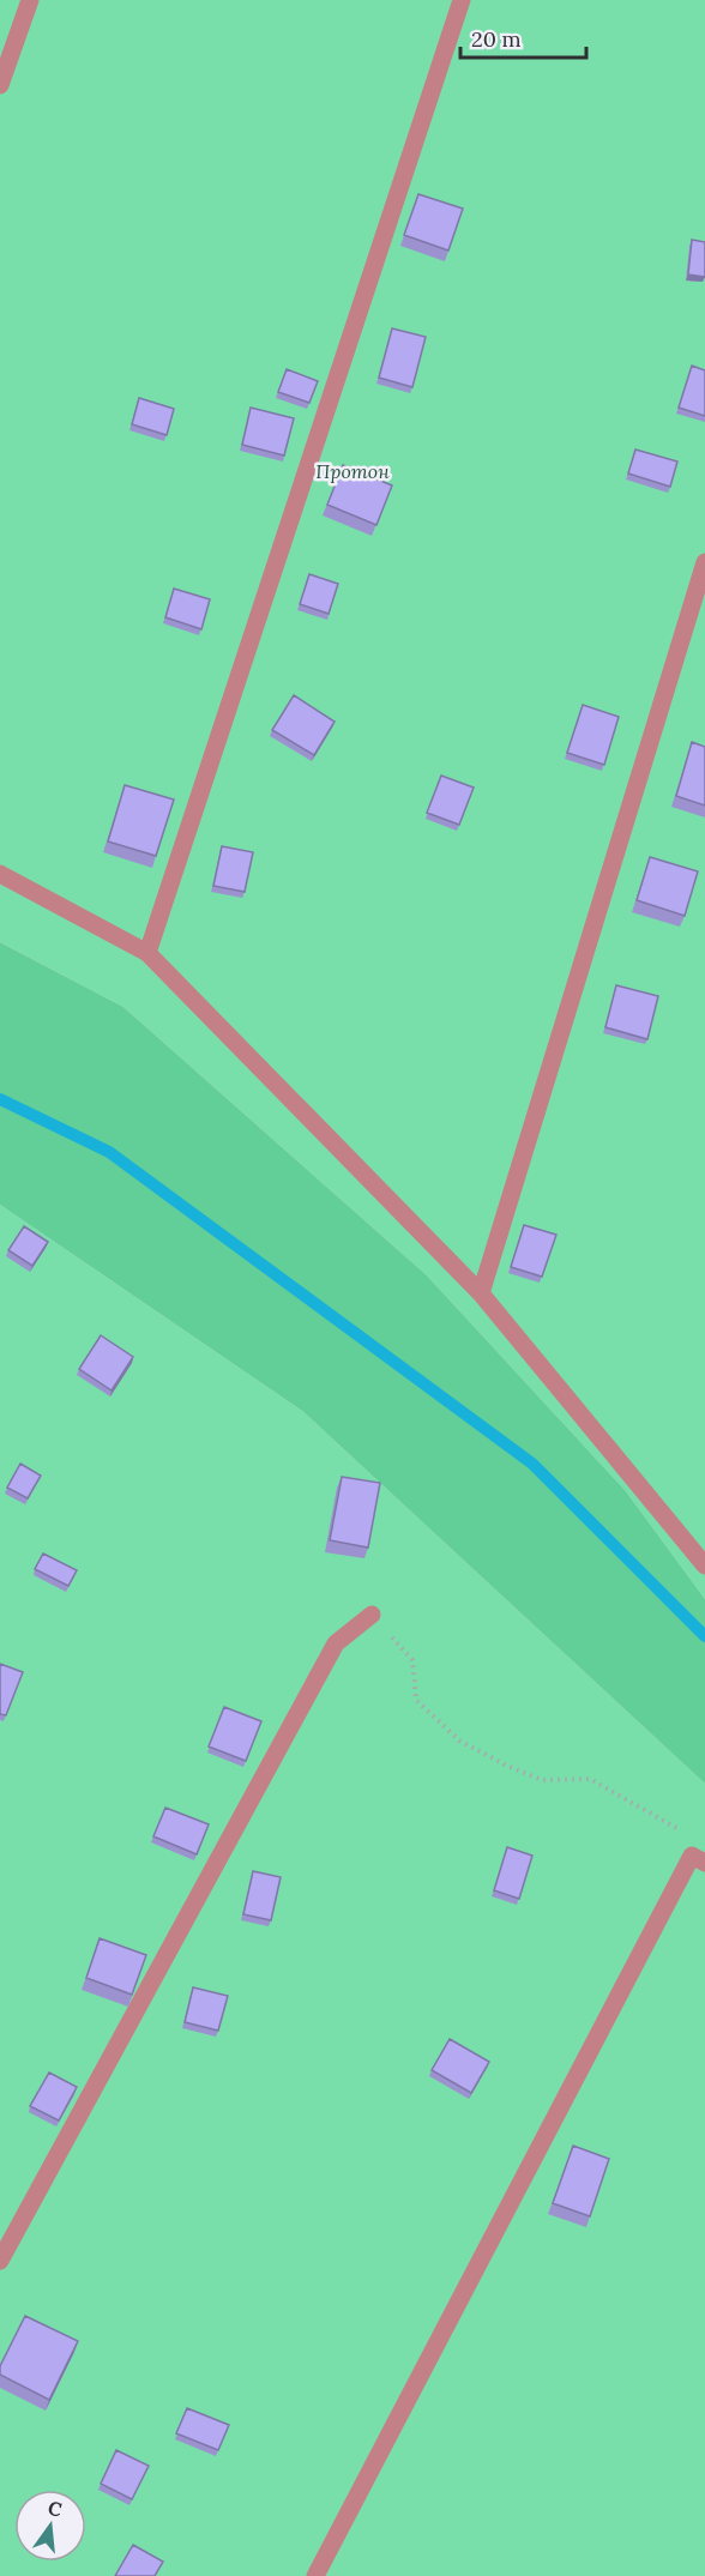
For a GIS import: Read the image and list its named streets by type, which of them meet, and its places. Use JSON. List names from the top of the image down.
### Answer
{
  "parks": ["Протон"],
  "scale_bar": "20 m",
  "north": "top"
}
